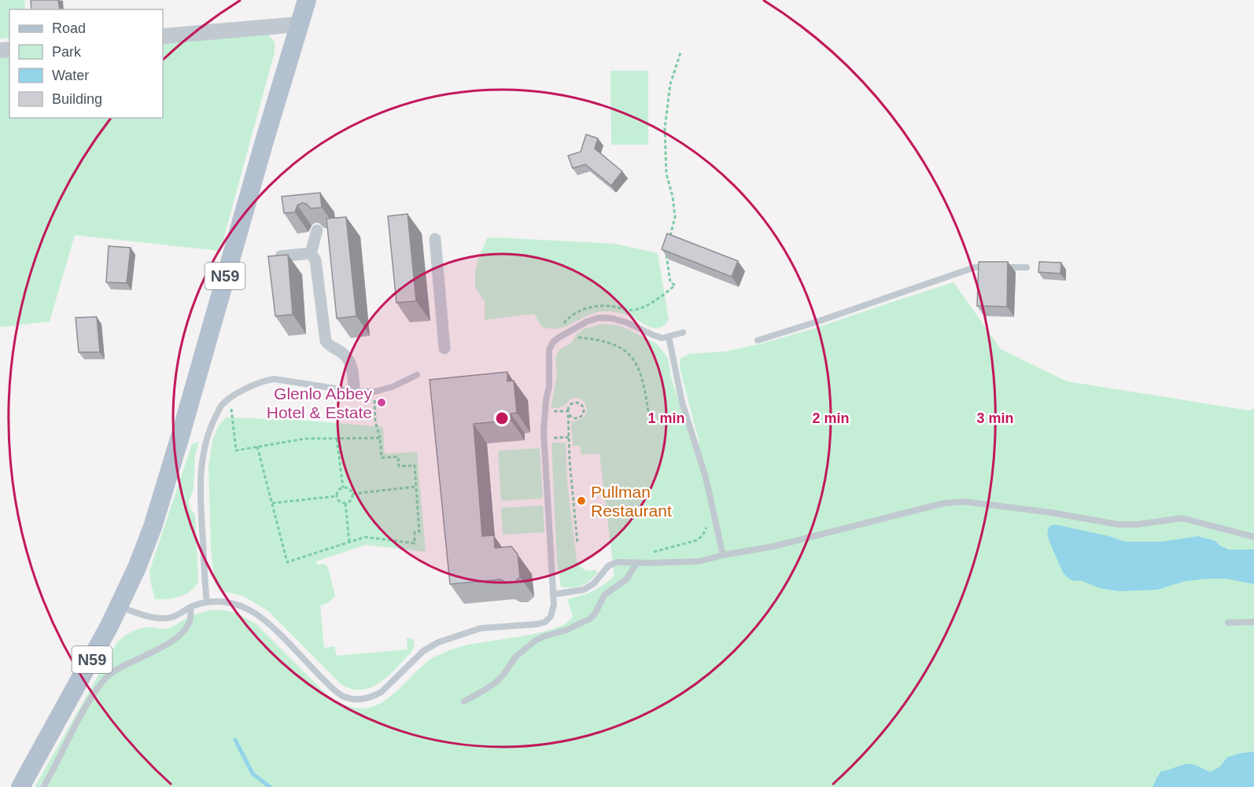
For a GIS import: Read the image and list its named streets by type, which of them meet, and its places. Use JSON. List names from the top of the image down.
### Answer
{
  "streets": {
    "main road": ["N59"]
  },
  "places": ["Glenlo Abbey Hotel & Estate", "Pullman Restaurant"],
  "legend": [
    "Road",
    "Park",
    "Water",
    "Building"
  ],
  "rings": ["1 min", "2 min", "3 min"]
}
